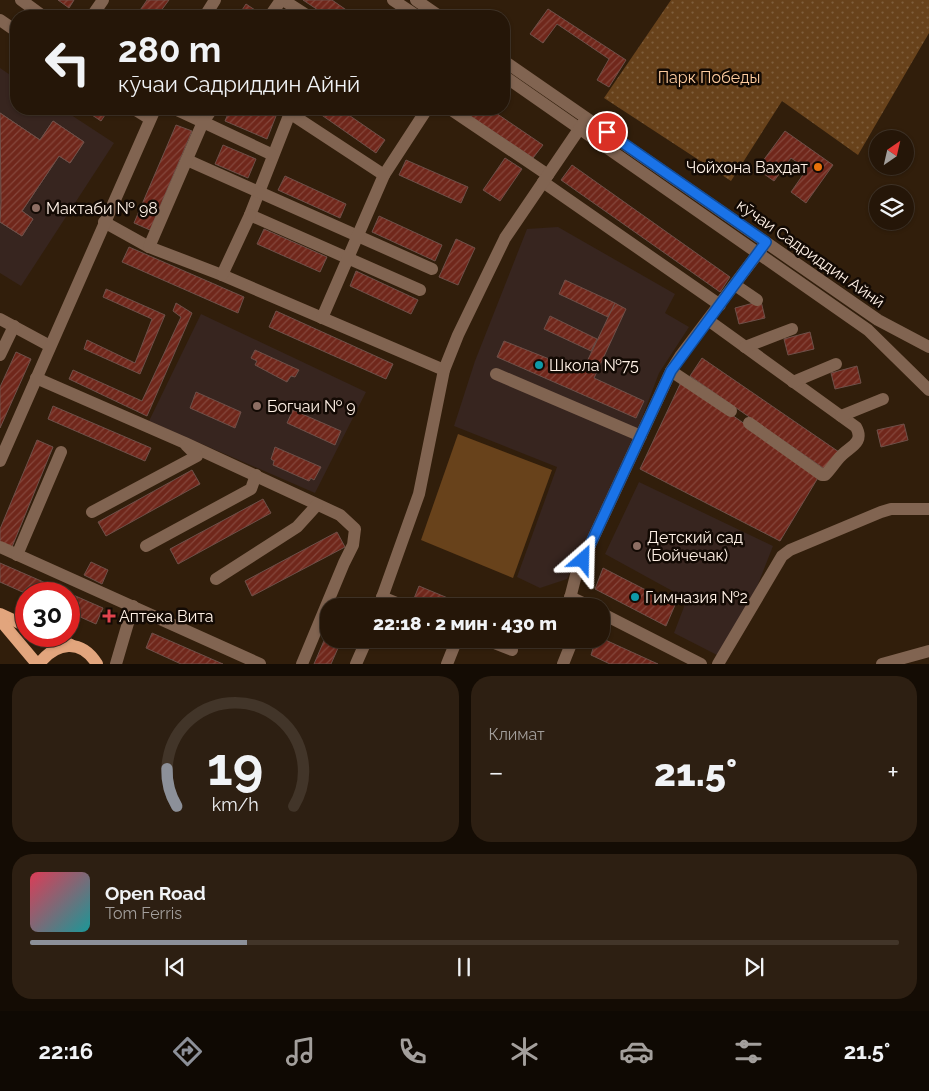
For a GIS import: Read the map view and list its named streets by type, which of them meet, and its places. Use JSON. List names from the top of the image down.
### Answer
{
  "streets": {
    "street": ["кӯчаи Садриддин Айнӣ"]
  },
  "parks": ["Парк Победы"],
  "places": {
    "other": [
      "Чойхона Вахдат",
      "Мактаби № 98",
      "Школа №75",
      "Богчаи № 9",
      "Детский сад (Бойчечак)",
      "Гимназия №2"
    ],
    "health": ["Аптека Вита"]
  },
  "north": "top right",
  "page": {
    "turn": ["280 m", "кӯчаи Садриддин Айнӣ"],
    "limit": "30",
    "trip": "22:18 · 2 мин · 430 m",
    "tile": "Климат",
    "heat": ["−", "21.5°", "+"],
    "song": ["Open Road", "Tom Ferris"],
    "tabs": ["22:16", "21.5°"],
    "gauge": ["19", "km/h"]
  }
}
